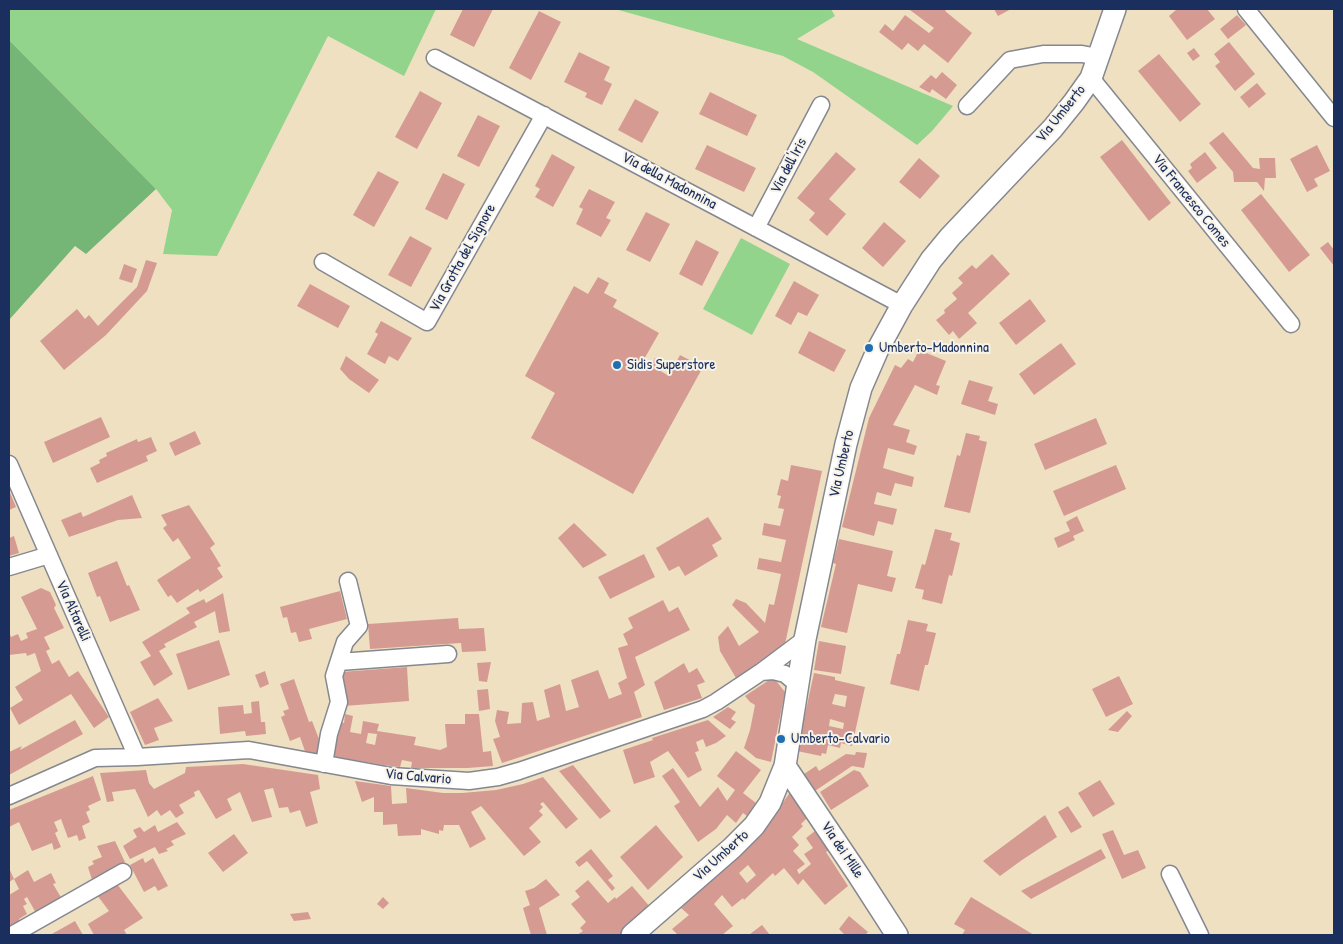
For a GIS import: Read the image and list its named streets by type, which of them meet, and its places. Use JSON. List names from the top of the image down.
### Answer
{
  "streets": {
    "main road": ["Via Umberto", "Via dei Mille"],
    "street": [
      "Via dell'Iris",
      "Via della Madonnina",
      "Via Francesco Comes",
      "Via Grotta del Signore",
      "Via Altarelli",
      "Via Calvario"
    ]
  },
  "crossings": [
    ["Via Umberto", "Via della Madonnina"],
    ["Via Umberto", "Via Francesco Comes"],
    ["Via Umberto", "Via Calvario"],
    ["Via Umberto", "Via dei Mille"],
    ["Via dell'Iris", "Via della Madonnina"],
    ["Via della Madonnina", "Via Grotta del Signore"],
    ["Via Altarelli", "Via Calvario"]
  ],
  "places": ["Umberto-Madonnina", "Sidis Superstore", "Umberto-Calvario"]
}
